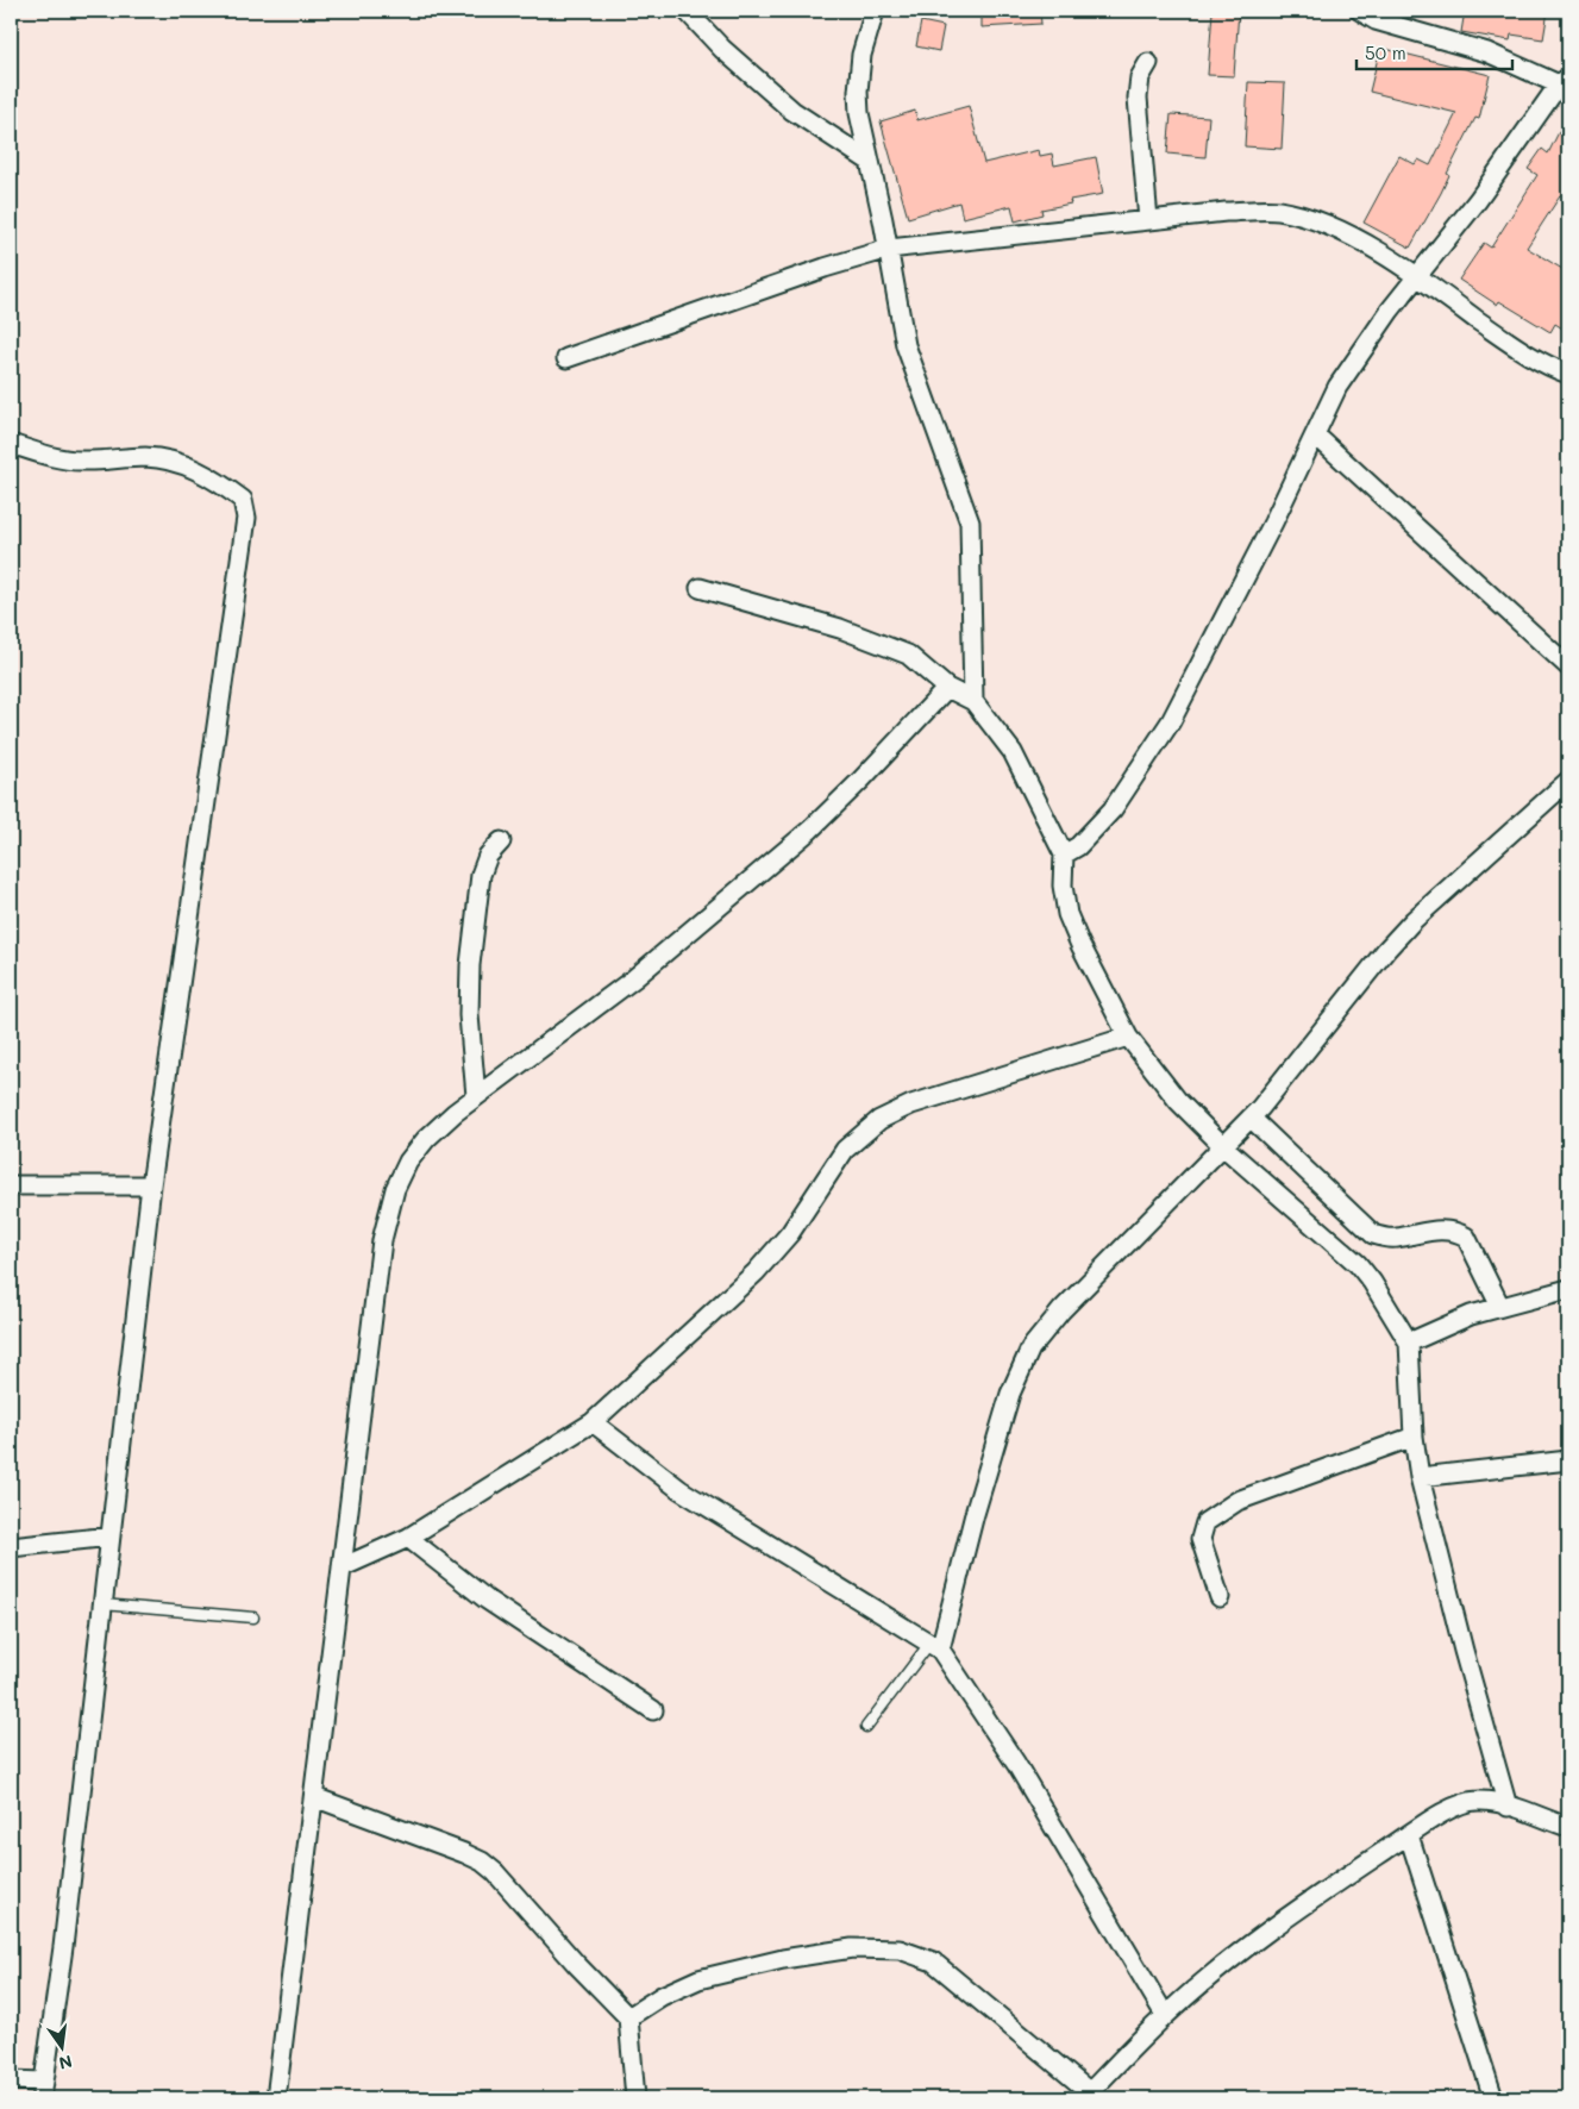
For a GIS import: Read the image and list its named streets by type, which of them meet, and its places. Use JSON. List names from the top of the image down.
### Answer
{
  "scale_bar": "50 m",
  "north": "bottom"
}
